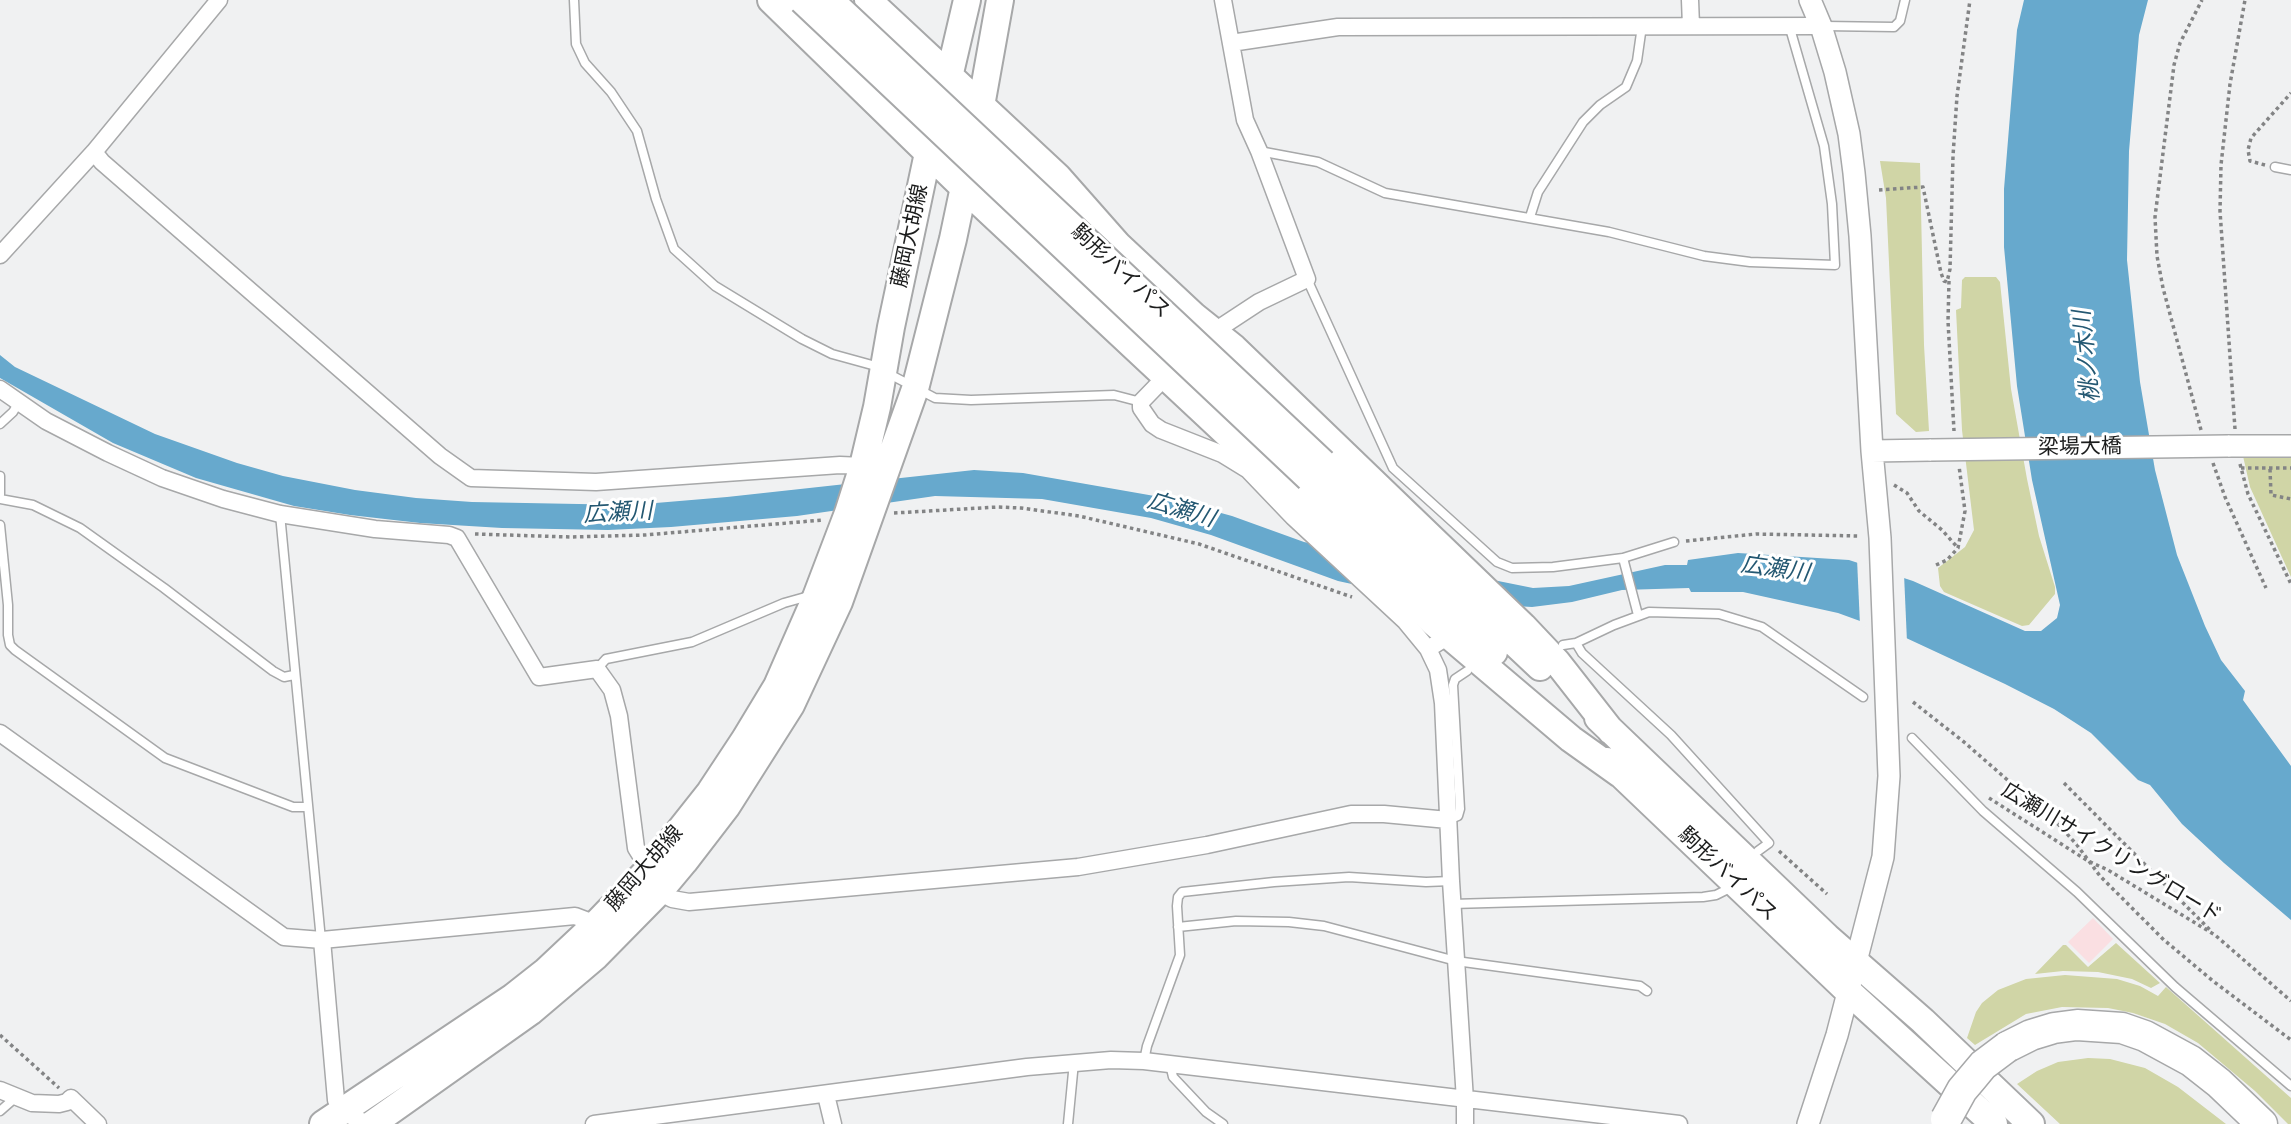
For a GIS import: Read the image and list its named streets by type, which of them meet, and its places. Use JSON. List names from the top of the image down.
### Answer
{
  "streets": {
    "main road": ["藤岡大胡線", "駒形バイパス"],
    "street": ["梁場大橋"],
    "path": ["広瀬川サイクリングロード"]
  },
  "water": ["桃ノ木川", "広瀬川"]
}
